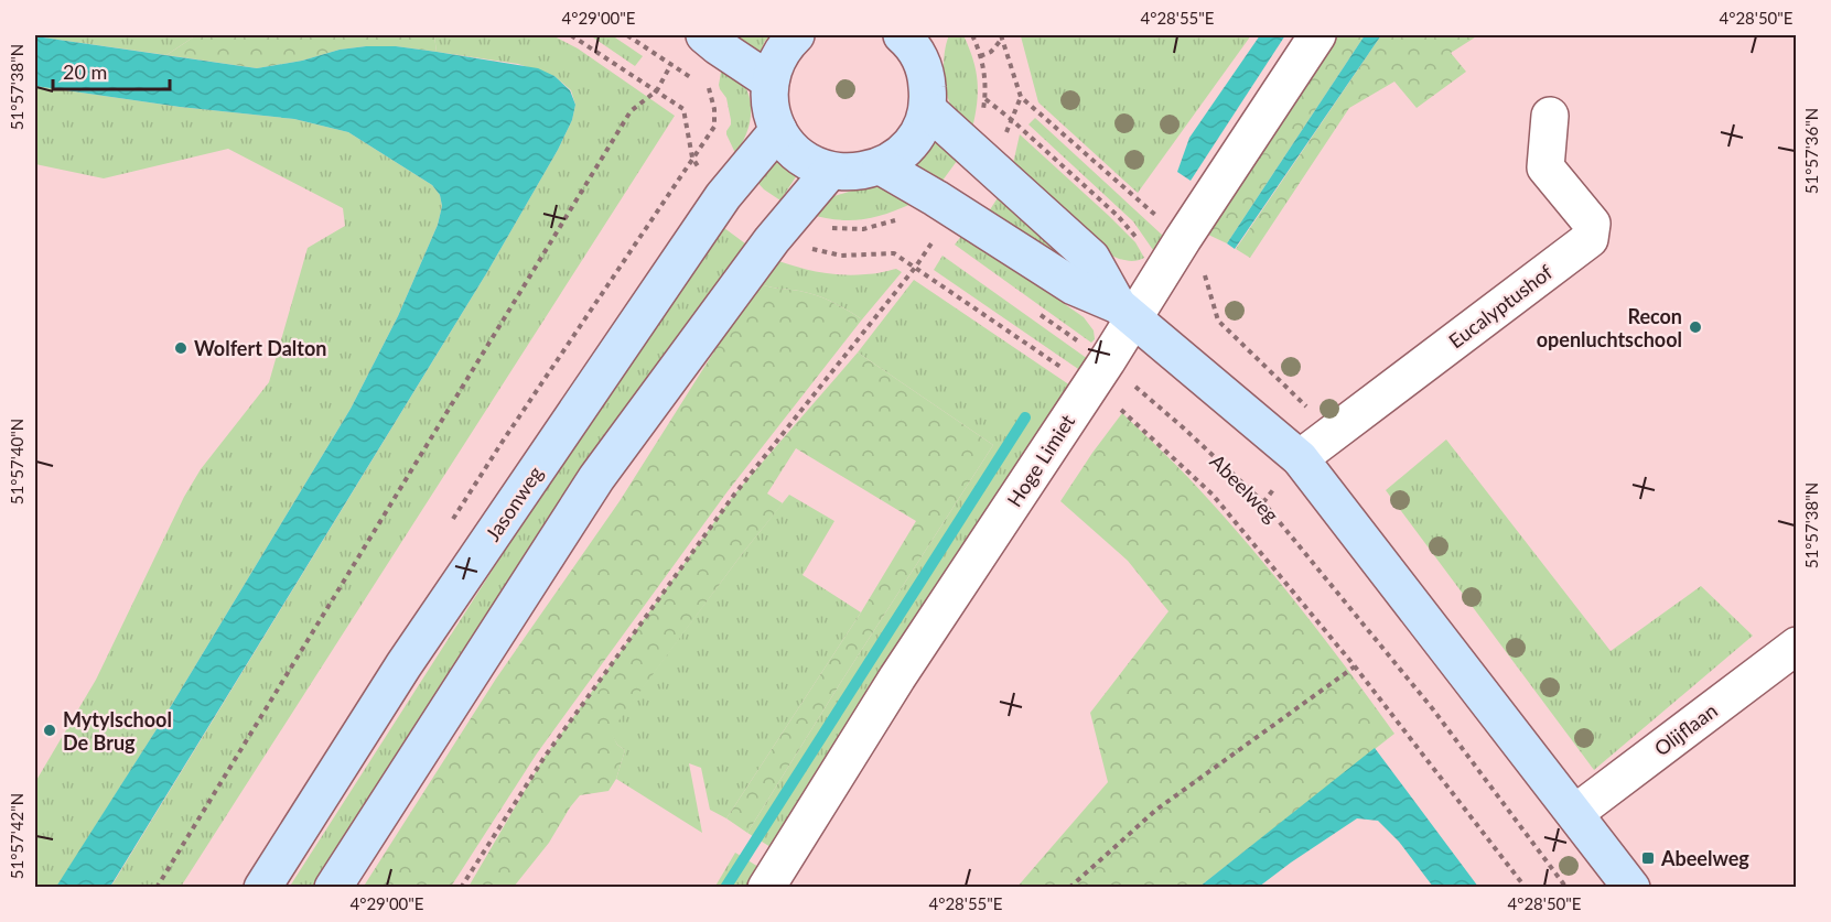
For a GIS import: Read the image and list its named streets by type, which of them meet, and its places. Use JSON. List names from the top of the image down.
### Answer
{
  "streets": {
    "street": [
      "Eucalyptushof",
      "Hoge Limiet",
      "Jasonweg",
      "Olijflaan"
    ],
    "path": ["Abeelweg"]
  },
  "crossings": [
    ["Hoge Limiet", "Abeelweg"]
  ],
  "places": {
    "other": ["Recon openluchtschool", "Wolfert Dalton", "Mytylschool De Brug"],
    "transit": ["Abeelweg"]
  },
  "scale_bar": "20 m",
  "coordinates": [
    "4°29'00\"E",
    "4°28'55\"E",
    "4°28'50\"E",
    "51°57'38\"N",
    "51°57'36\"N",
    "51°57'40\"N",
    "51°57'42\"N"
  ]
}
